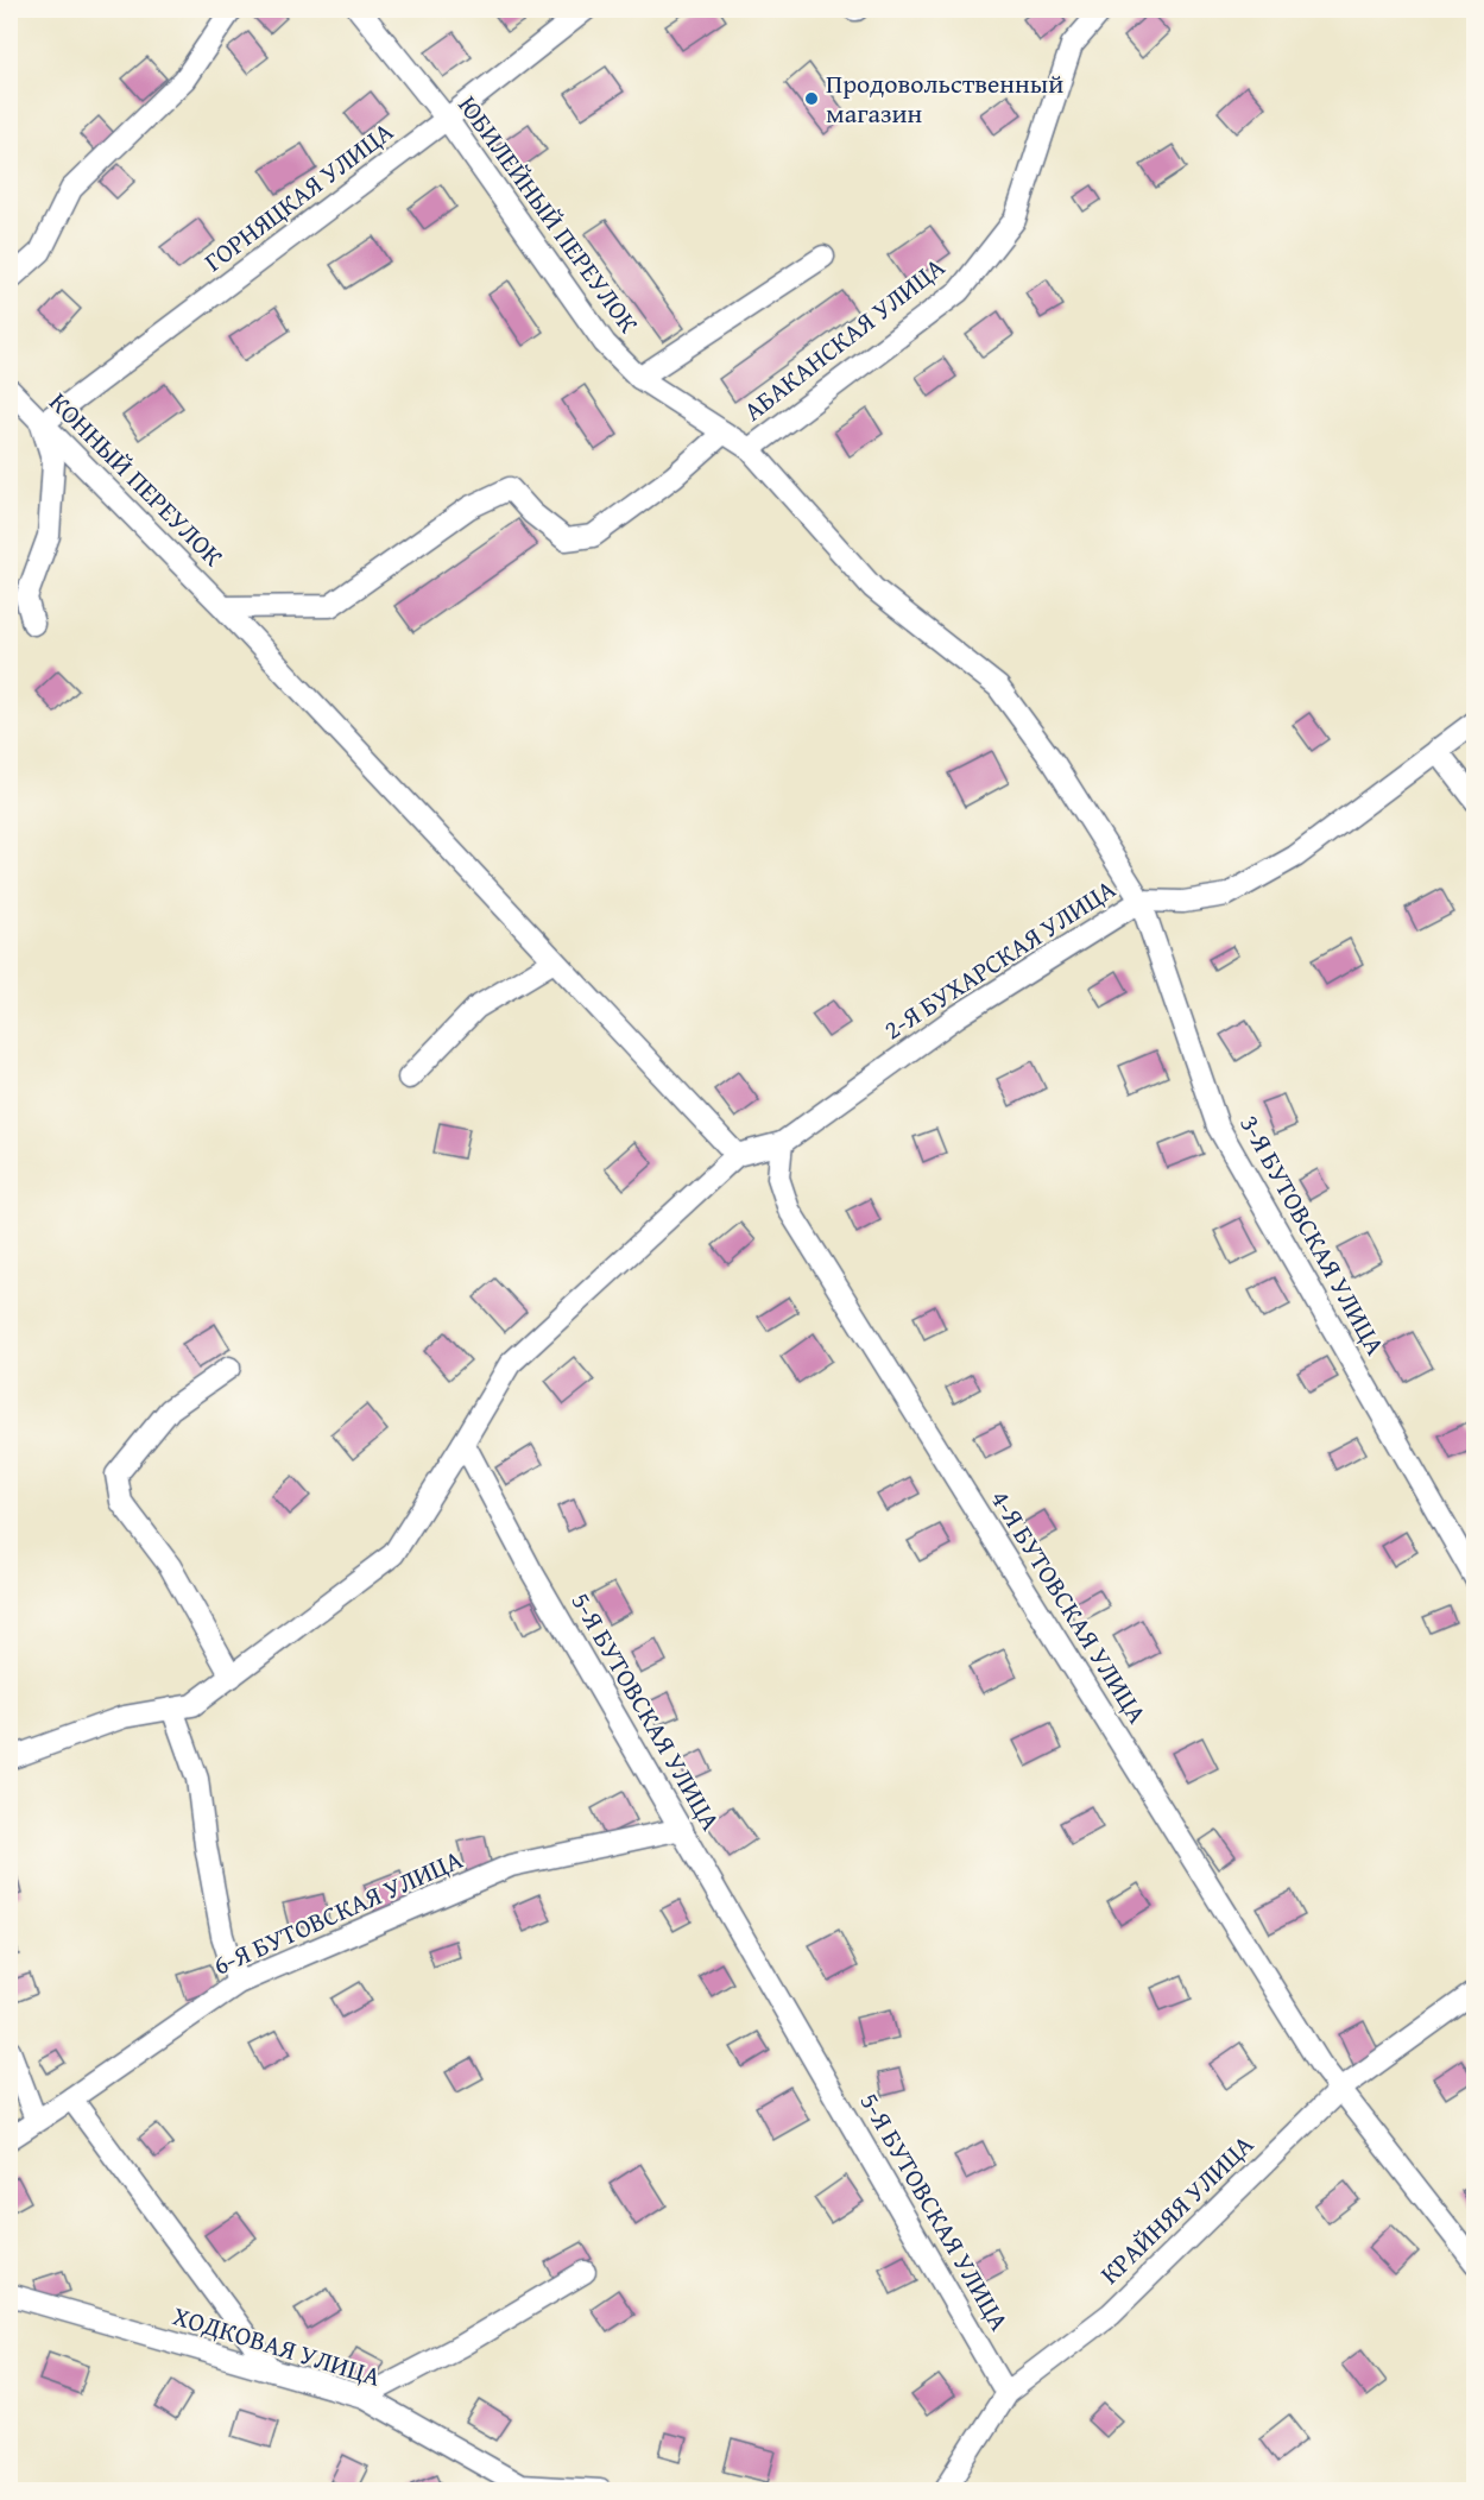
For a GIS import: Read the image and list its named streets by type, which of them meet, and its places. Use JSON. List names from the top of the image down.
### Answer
{
  "streets": {
    "street": [
      "ГОРНЯЦКАЯ УЛИЦА",
      "ЮБИЛЕЙНЫЙ ПЕРЕУЛОК",
      "АБАКАНСКАЯ УЛИЦА",
      "КОННЫЙ ПЕРЕУЛОК",
      "2-Я БУХАРСКАЯ УЛИЦА",
      "3-Я БУТОВСКАЯ УЛИЦА",
      "4-Я БУТОВСКАЯ УЛИЦА",
      "5-Я БУТОВСКАЯ УЛИЦА",
      "6-Я БУТОВСКАЯ УЛИЦА",
      "КРАЙНЯЯ УЛИЦА",
      "ХОДКОВАЯ УЛИЦА"
    ]
  },
  "crossings": [
    ["ГОРНЯЦКАЯ УЛИЦА", "ЮБИЛЕЙНЫЙ ПЕРЕУЛОК"],
    ["ГОРНЯЦКАЯ УЛИЦА", "КОННЫЙ ПЕРЕУЛОК"],
    ["ЮБИЛЕЙНЫЙ ПЕРЕУЛОК", "АБАКАНСКАЯ УЛИЦА"],
    ["ЮБИЛЕЙНЫЙ ПЕРЕУЛОК", "2-Я БУХАРСКАЯ УЛИЦА"],
    ["ЮБИЛЕЙНЫЙ ПЕРЕУЛОК", "3-Я БУТОВСКАЯ УЛИЦА"],
    ["2-Я БУХАРСКАЯ УЛИЦА", "3-Я БУТОВСКАЯ УЛИЦА"],
    ["2-Я БУХАРСКАЯ УЛИЦА", "4-Я БУТОВСКАЯ УЛИЦА"],
    ["4-Я БУТОВСКАЯ УЛИЦА", "КРАЙНЯЯ УЛИЦА"],
    ["5-Я БУТОВСКАЯ УЛИЦА", "6-Я БУТОВСКАЯ УЛИЦА"],
    ["5-Я БУТОВСКАЯ УЛИЦА", "КРАЙНЯЯ УЛИЦА"]
  ],
  "places": ["Продовольственный магазин"]
}
